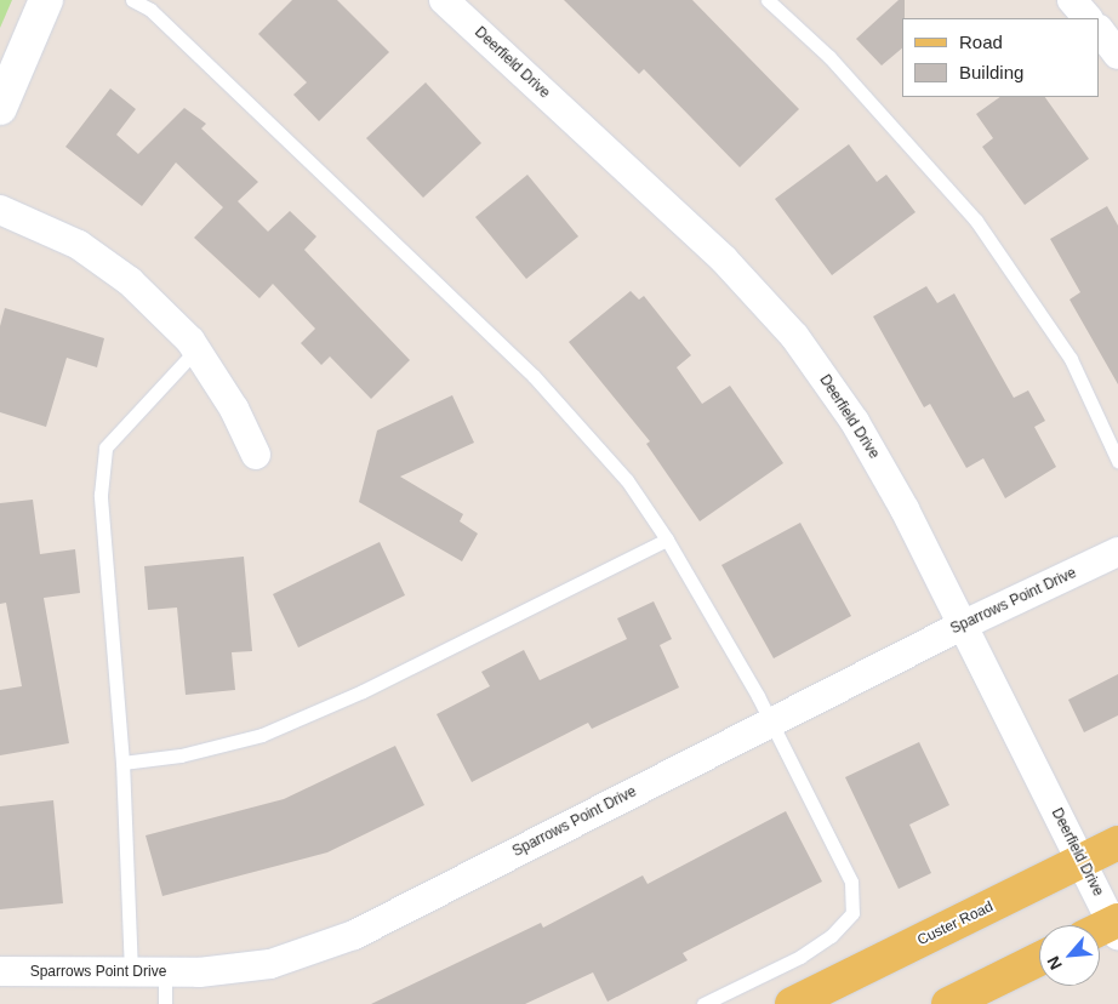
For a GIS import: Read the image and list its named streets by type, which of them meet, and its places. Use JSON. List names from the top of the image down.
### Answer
{
  "streets": {
    "main road": ["Custer Road"],
    "street": ["Deerfield Drive", "Sparrows Point Drive"]
  },
  "crossings": [
    ["Deerfield Drive", "Sparrows Point Drive"],
    ["Deerfield Drive", "Custer Road"]
  ],
  "legend": ["Road", "Building"],
  "north": "bottom left"
}
